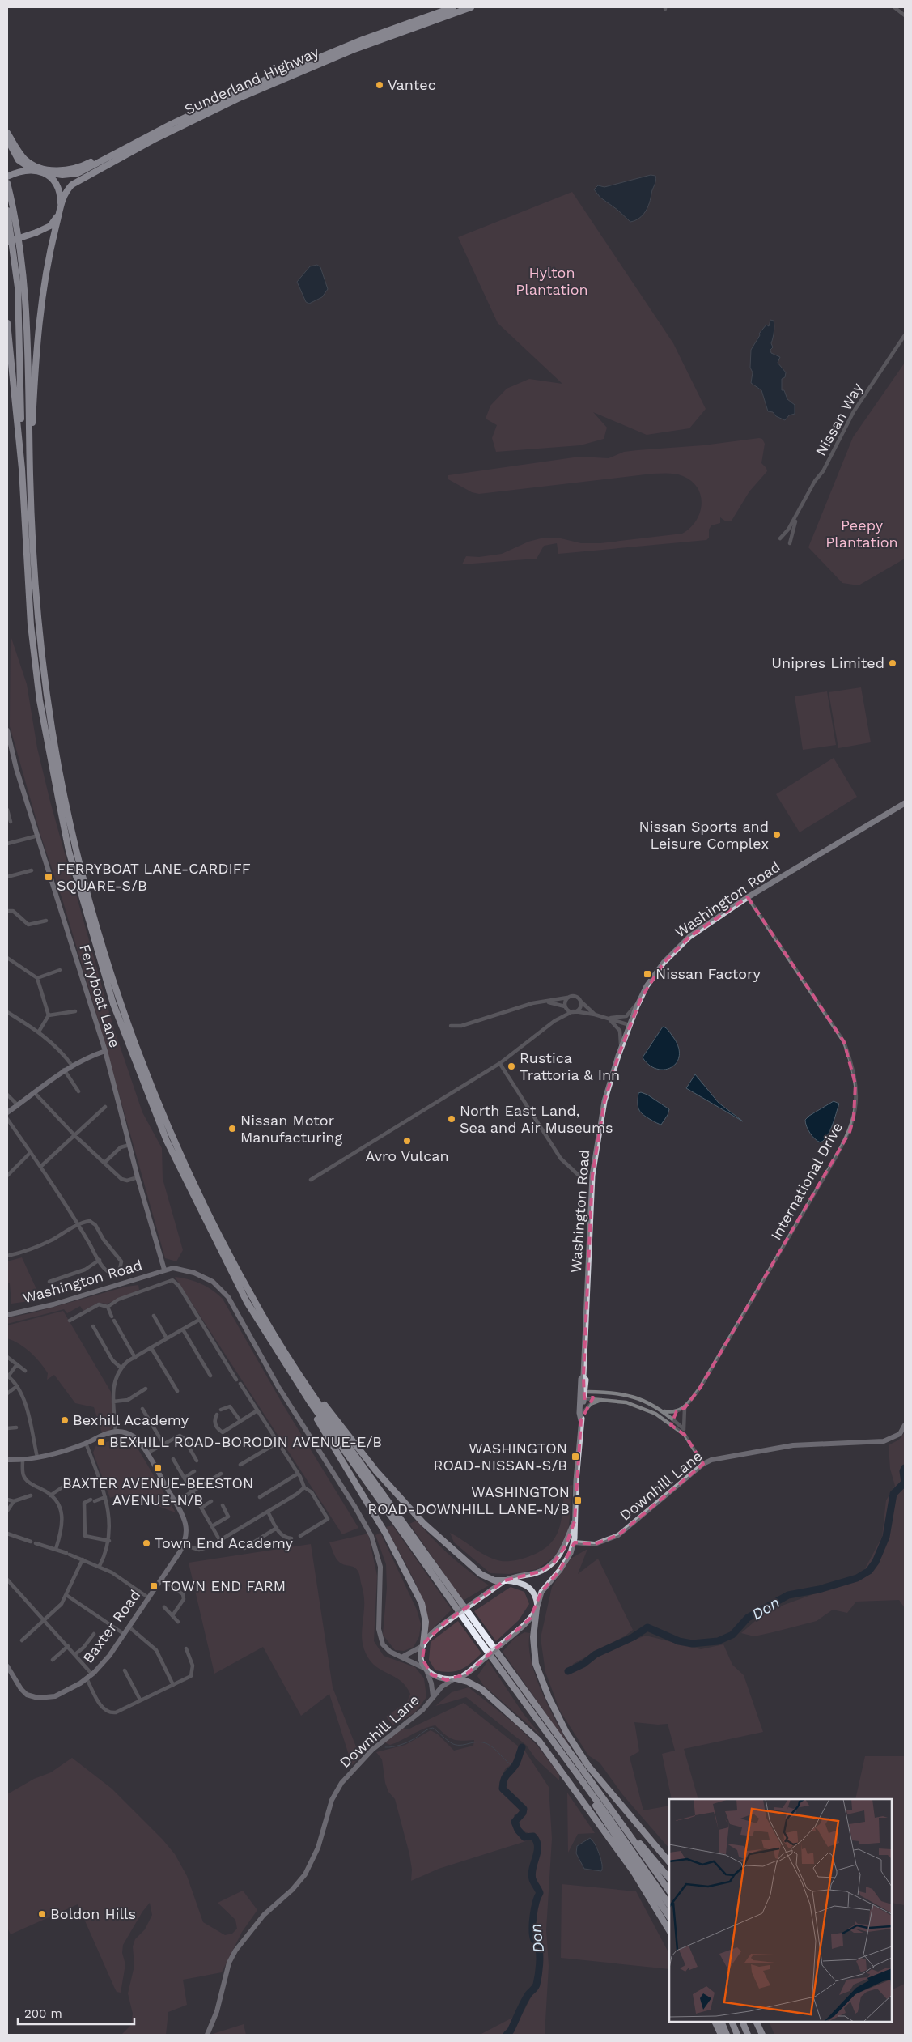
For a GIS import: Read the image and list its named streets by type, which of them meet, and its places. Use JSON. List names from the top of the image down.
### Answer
{
  "streets": {
    "highway": ["Sunderland Highway"],
    "main road": ["Washington Road"],
    "street": [
      "Nissan Way",
      "Ferryboat Lane",
      "International Drive",
      "Downhill Lane",
      "Baxter Road"
    ]
  },
  "crossings": [
    ["Washington Road", "Ferryboat Lane"],
    ["Washington Road", "International Drive"]
  ],
  "water": ["Don"],
  "parks": ["Hylton Plantation", "Peepy Plantation"],
  "places": {
    "other": [
      "Vantec",
      "Unipres Limited",
      "Nissan Sports and Leisure Complex",
      "Rustica Trattoria & Inn",
      "North East Land, Sea and Air Museums",
      "Nissan Motor Manufacturing",
      "Avro Vulcan",
      "Bexhill Academy",
      "Town End Academy",
      "Boldon Hills"
    ],
    "transit": [
      "FERRYBOAT LANE-CARDIFF SQUARE-S/B",
      "Nissan Factory",
      "BEXHILL ROAD-BORODIN AVENUE-E/B",
      "WASHINGTON ROAD-NISSAN-S/B",
      "BAXTER AVENUE-BEESTON AVENUE-N/B",
      "WASHINGTON ROAD-DOWNHILL LANE-N/B",
      "TOWN END FARM"
    ]
  },
  "scale_bar": "200 m"
}
